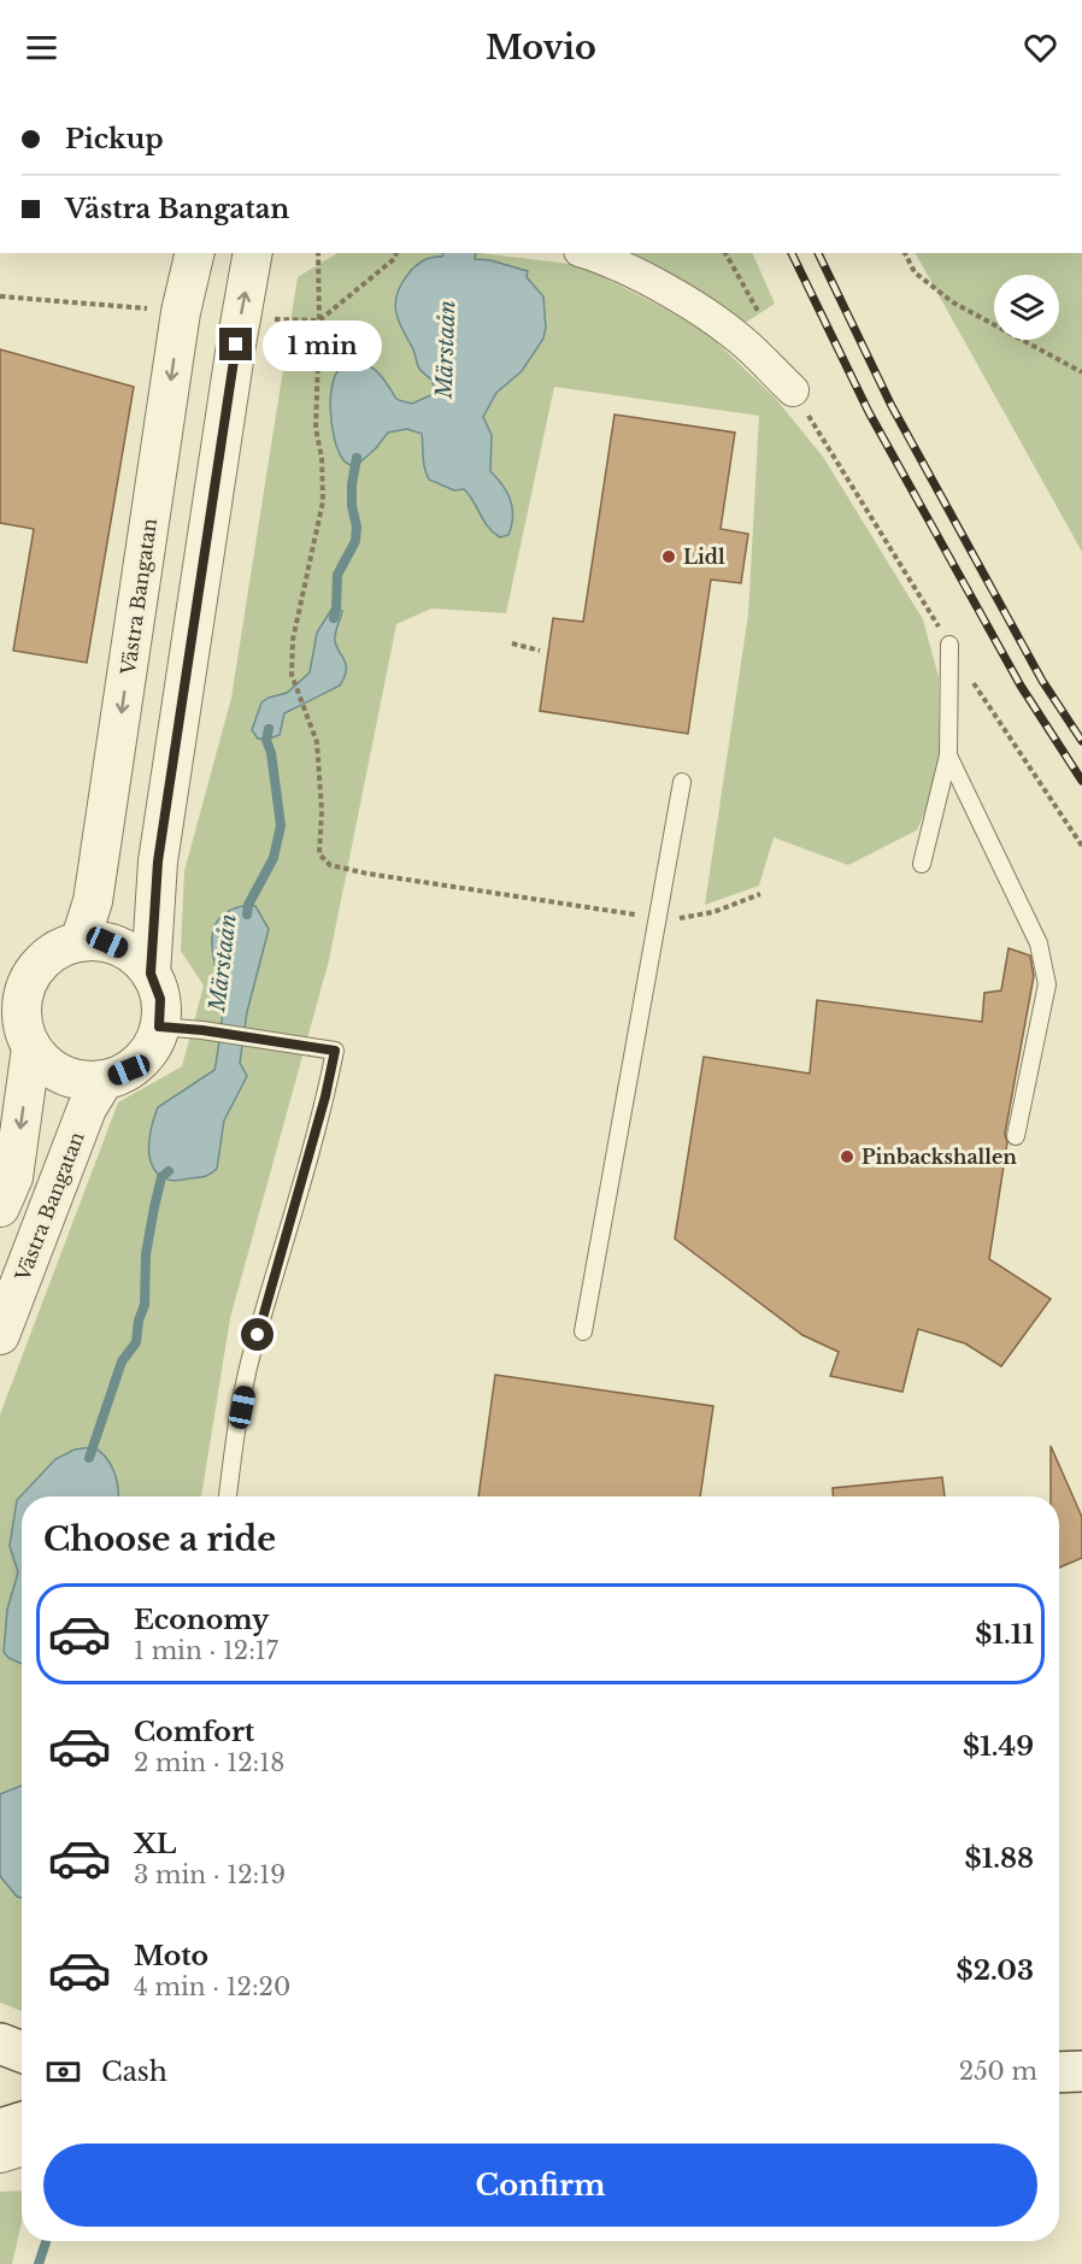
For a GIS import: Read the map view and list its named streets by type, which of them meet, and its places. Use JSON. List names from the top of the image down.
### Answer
{
  "streets": {
    "street": ["Västra Bangatan"]
  },
  "water": ["Märstaån"],
  "places": ["Lidl", "Pinbackshallen"],
  "page": {
    "header": "Movio",
    "banner": ["Pickup", "Västra Bangatan"],
    "bubble": "1 min",
    "heading": "Choose a ride",
    "list": [
      {
        "name": "Economy",
        "note": "1 min · 12:17",
        "value": "$1.11"
      },
      {
        "name": "Comfort",
        "note": "2 min · 12:18",
        "value": "$1.49"
      },
      {
        "name": "XL",
        "note": "3 min · 12:19",
        "value": "$1.88"
      },
      {
        "name": "Moto",
        "note": "4 min · 12:20",
        "value": "$2.03"
      }
    ],
    "pay": ["Cash", "250 m"],
    "buttons": "Confirm"
  }
}
